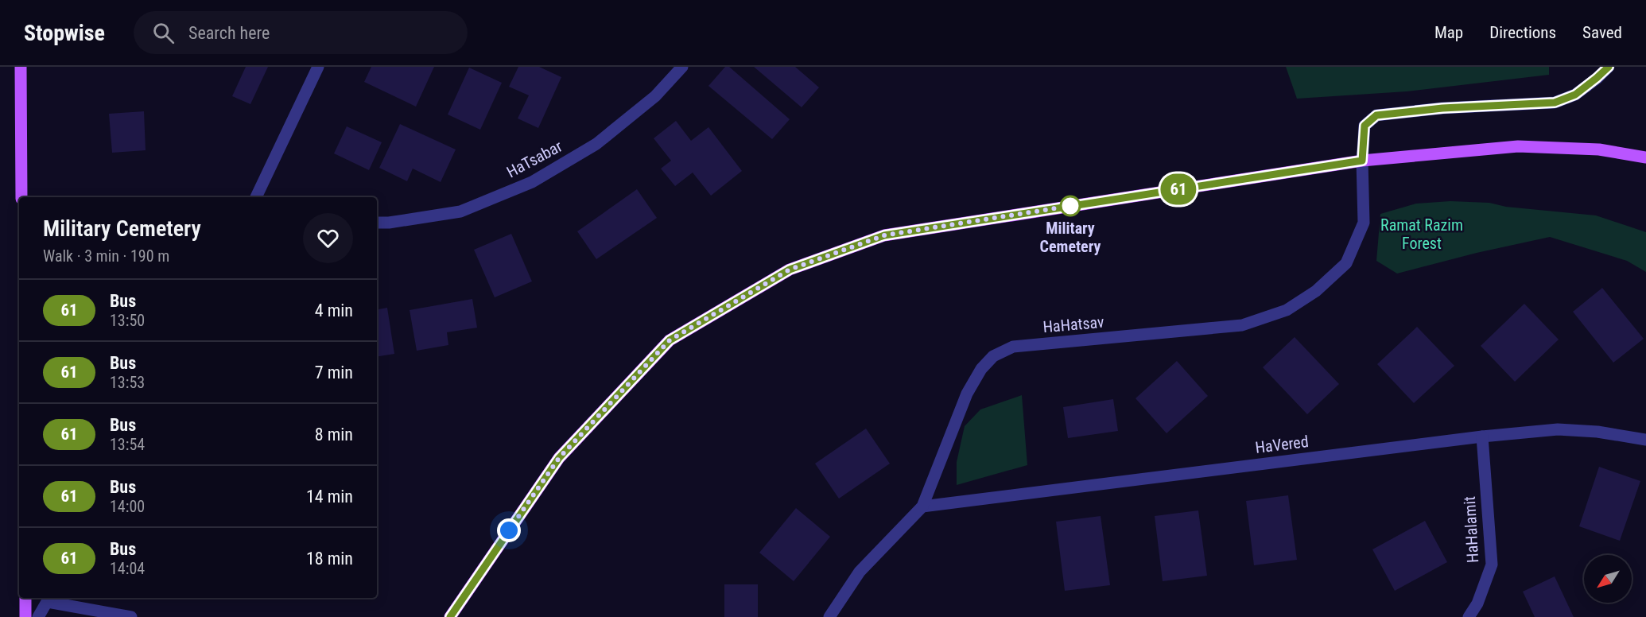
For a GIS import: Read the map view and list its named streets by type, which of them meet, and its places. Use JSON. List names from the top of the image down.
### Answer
{
  "streets": {
    "street": [
      "HaTsabar",
      "HaHatsav",
      "HaVered",
      "HaHalamit"
    ]
  },
  "crossings": [
    ["HaHatsav", "HaVered"],
    ["HaVered", "HaHalamit"]
  ],
  "parks": ["Ramat Razim Forest"],
  "places": ["Military Cemetery"],
  "lines": ["bus line 61"],
  "north": "bottom left",
  "page": {
    "header": "Stopwise",
    "search": "Search here",
    "nav": ["Map", "Directions", "Saved"],
    "on_map": "61",
    "heading": ["Military Cemetery", "Walk · 3 min · 190 m"],
    "list": [
      {
        "mark": "61",
        "name": "Bus",
        "note": "13:50",
        "value": "4 min"
      },
      {
        "mark": "61",
        "name": "Bus",
        "note": "13:53",
        "value": "7 min"
      },
      {
        "mark": "61",
        "name": "Bus",
        "note": "13:54",
        "value": "8 min"
      },
      {
        "mark": "61",
        "name": "Bus",
        "note": "14:00",
        "value": "14 min"
      },
      {
        "mark": "61",
        "name": "Bus",
        "note": "14:04",
        "value": "18 min"
      }
    ]
  }
}
